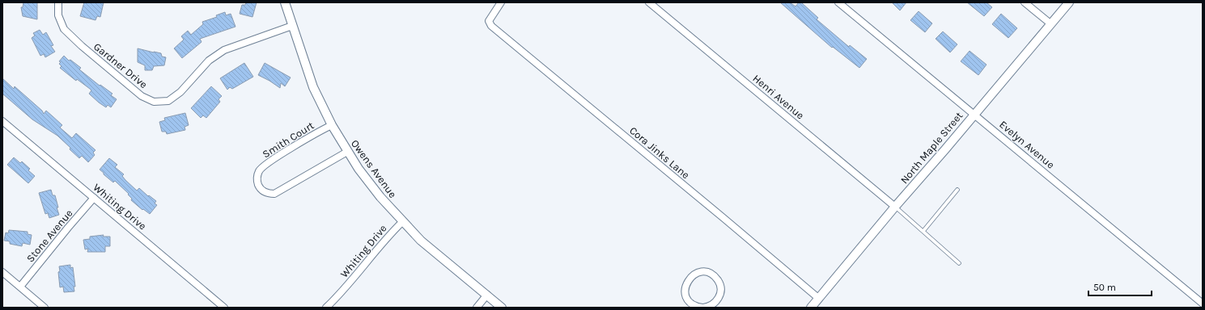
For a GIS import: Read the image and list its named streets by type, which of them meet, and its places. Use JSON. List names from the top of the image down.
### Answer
{
  "streets": {
    "street": [
      "Gardner Drive",
      "Henri Avenue",
      "Smith Court",
      "Evelyn Avenue",
      "North Maple Street",
      "Cora Jinks Lane",
      "Owens Avenue",
      "Whiting Drive",
      "Stone Avenue"
    ]
  },
  "crossings": [
    ["Gardner Drive", "Owens Avenue"],
    ["Henri Avenue", "North Maple Street"],
    ["Smith Court", "Owens Avenue"],
    ["Evelyn Avenue", "North Maple Street"],
    ["North Maple Street", "Cora Jinks Lane"],
    ["Owens Avenue", "Whiting Drive"],
    ["Whiting Drive", "Stone Avenue"]
  ],
  "scale_bar": "50 m"
}
